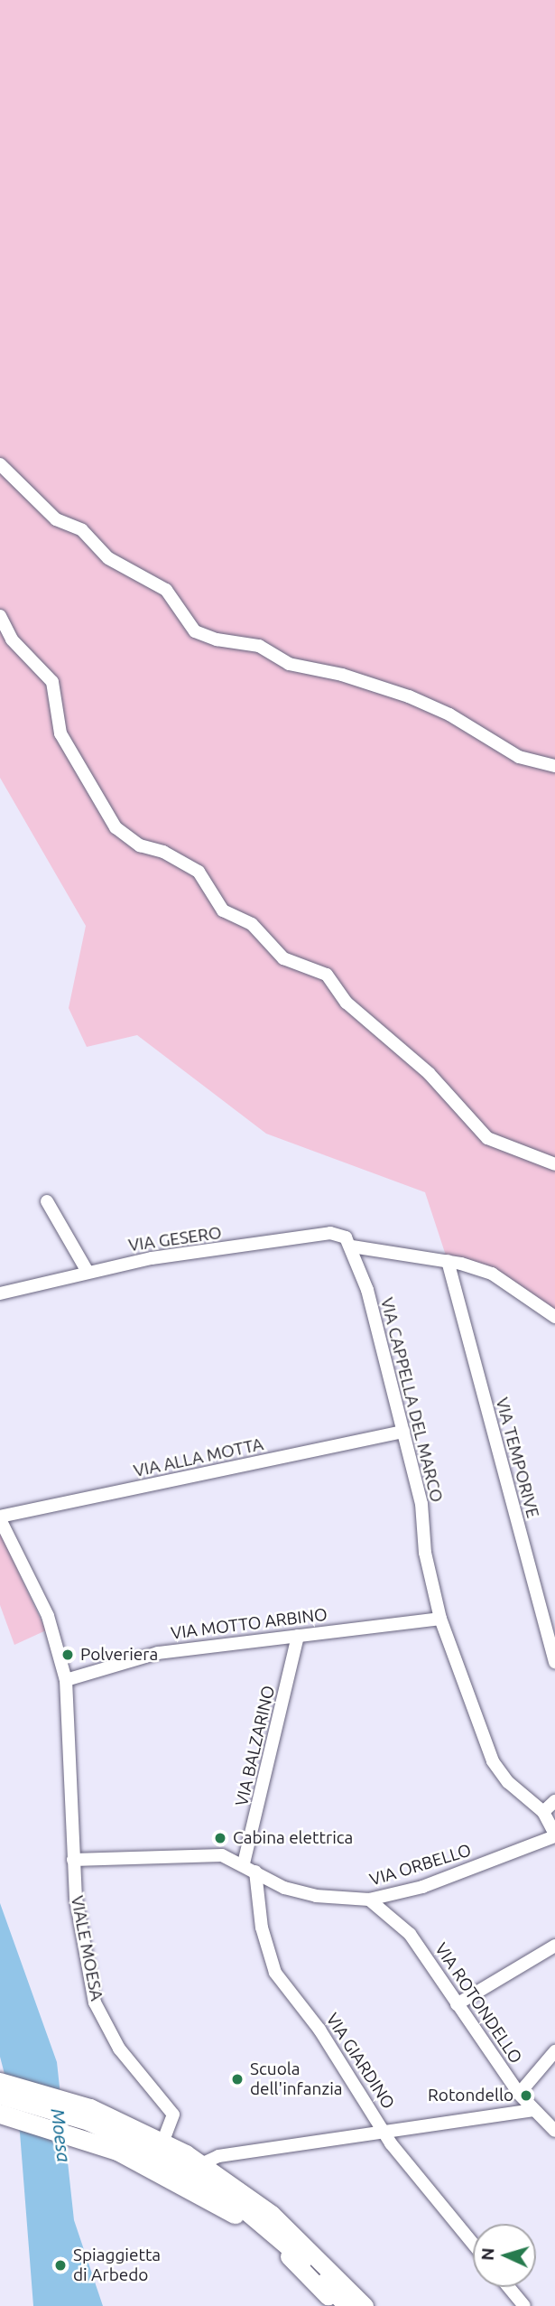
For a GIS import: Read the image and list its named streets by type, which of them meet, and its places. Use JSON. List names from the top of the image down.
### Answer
{
  "streets": {
    "street": [
      "VIA GESERO",
      "VIA CAPPELLA DEL MARCO",
      "VIA ALLA MOTTA",
      "VIA TEMPORIVE",
      "VIA MOTTO ARBINO",
      "VIA BALZARINO",
      "VIA ORBELLO",
      "VIALE MOESA",
      "VIA ROTONDELLO",
      "VIA GIARDINO"
    ]
  },
  "crossings": [
    ["VIA GESERO", "VIA CAPPELLA DEL MARCO"],
    ["VIA GESERO", "VIA TEMPORIVE"],
    ["VIA CAPPELLA DEL MARCO", "VIA ALLA MOTTA"],
    ["VIA CAPPELLA DEL MARCO", "VIA MOTTO ARBINO"],
    ["VIA CAPPELLA DEL MARCO", "VIA ORBELLO"],
    ["VIA ALLA MOTTA", "VIALE MOESA"],
    ["VIA MOTTO ARBINO", "VIA BALZARINO"],
    ["VIA MOTTO ARBINO", "VIALE MOESA"],
    ["VIA BALZARINO", "VIA ORBELLO"],
    ["VIA ORBELLO", "VIALE MOESA"],
    ["VIA ORBELLO", "VIA ROTONDELLO"],
    ["VIA ORBELLO", "VIA GIARDINO"]
  ],
  "water": ["Moesa"],
  "places": [
    "Polveriera",
    "Cabina elettrica",
    "Scuola dell'infanzia",
    "Rotondello",
    "Spiaggietta di Arbedo"
  ],
  "north": "left"
}
